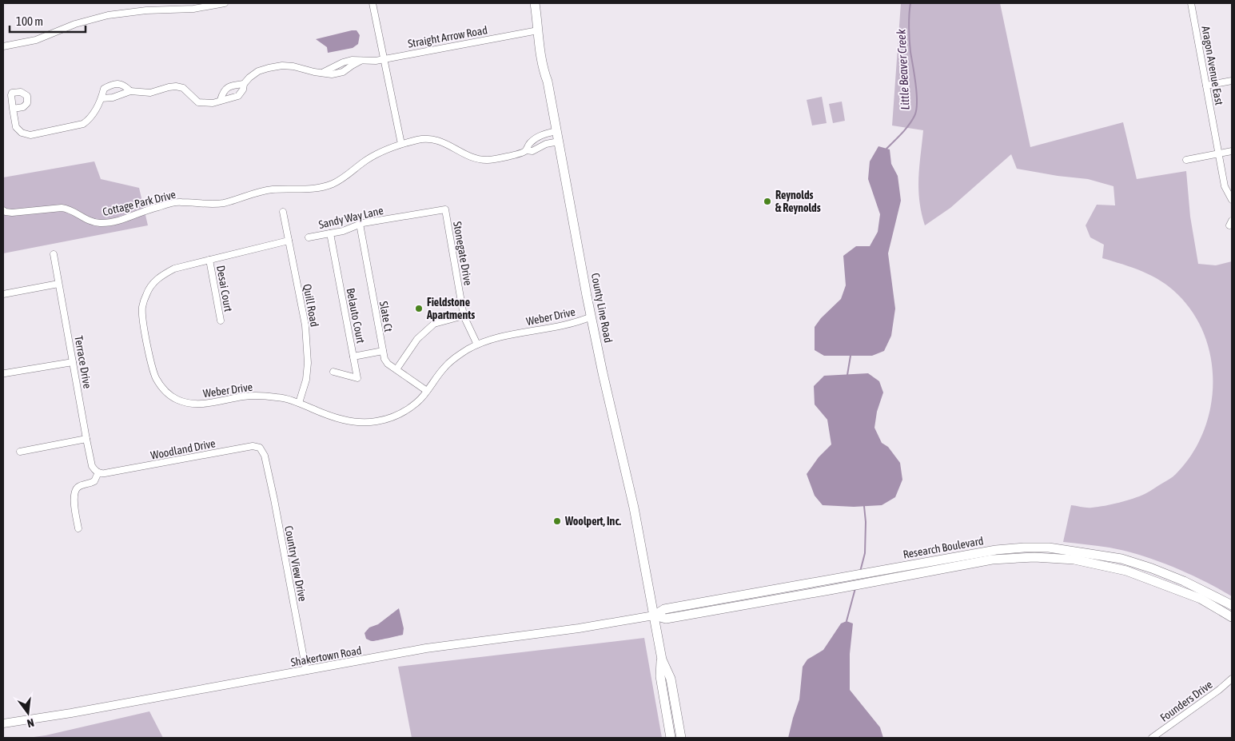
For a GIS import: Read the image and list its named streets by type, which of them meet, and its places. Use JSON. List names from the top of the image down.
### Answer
{
  "streets": {
    "main road": ["County Line Road", "Research Boulevard"],
    "street": [
      "Straight Arrow Road",
      "Aragon Avenue East",
      "Cottage Park Drive",
      "Sandy Way Lane",
      "Stonegate Drive",
      "Desai Court",
      "Quill Road",
      "Belauto Court",
      "Slate Ct",
      "Weber Drive",
      "Terrace Drive",
      "Woodland Drive",
      "Country View Drive",
      "Shakertown Road",
      "Founders Drive"
    ]
  },
  "crossings": [
    ["Straight Arrow Road", "County Line Road"],
    ["Cottage Park Drive", "County Line Road"],
    ["Sandy Way Lane", "Stonegate Drive"],
    ["Sandy Way Lane", "Belauto Court"],
    ["Sandy Way Lane", "Slate Ct"],
    ["Stonegate Drive", "Weber Drive"],
    ["Desai Court", "Weber Drive"],
    ["Quill Road", "Weber Drive"],
    ["County Line Road", "Weber Drive"],
    ["County Line Road", "Research Boulevard"],
    ["County Line Road", "Shakertown Road"],
    ["Slate Ct", "Weber Drive"],
    ["Terrace Drive", "Woodland Drive"],
    ["Woodland Drive", "Country View Drive"],
    ["Research Boulevard", "Shakertown Road"],
    ["Country View Drive", "Shakertown Road"]
  ],
  "water": ["Little Beaver Creek"],
  "places": ["Reynolds & Reynolds", "Fieldstone Apartments", "Woolpert, Inc."],
  "scale_bar": "100 m",
  "north": "bottom"
}
